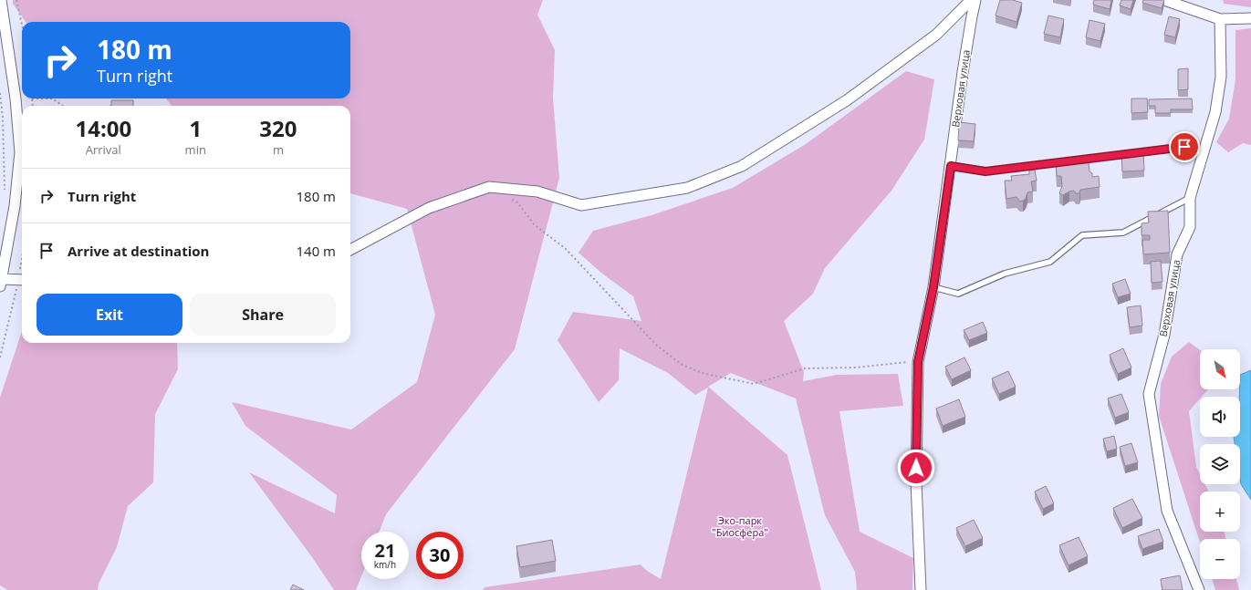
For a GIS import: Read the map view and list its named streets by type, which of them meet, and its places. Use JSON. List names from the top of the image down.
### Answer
{
  "streets": {
    "street": ["Верховая улица"]
  },
  "parks": ["Эко-парк \"Биосфера\""],
  "north": "bottom right",
  "page": {
    "turn": ["180 m", "Turn right"],
    "eta": [
      "14:00",
      "Arrival",
      "1",
      "min",
      "320",
      "m"
    ],
    "list": [
      {
        "name": "Turn right",
        "value": "180 m"
      },
      {
        "name": "Arrive at destination",
        "value": "140 m"
      }
    ],
    "buttons": ["Exit", "Share"],
    "map_buttons": ["+", "−"],
    "speed": "21 km/h",
    "limit": "30"
  }
}
